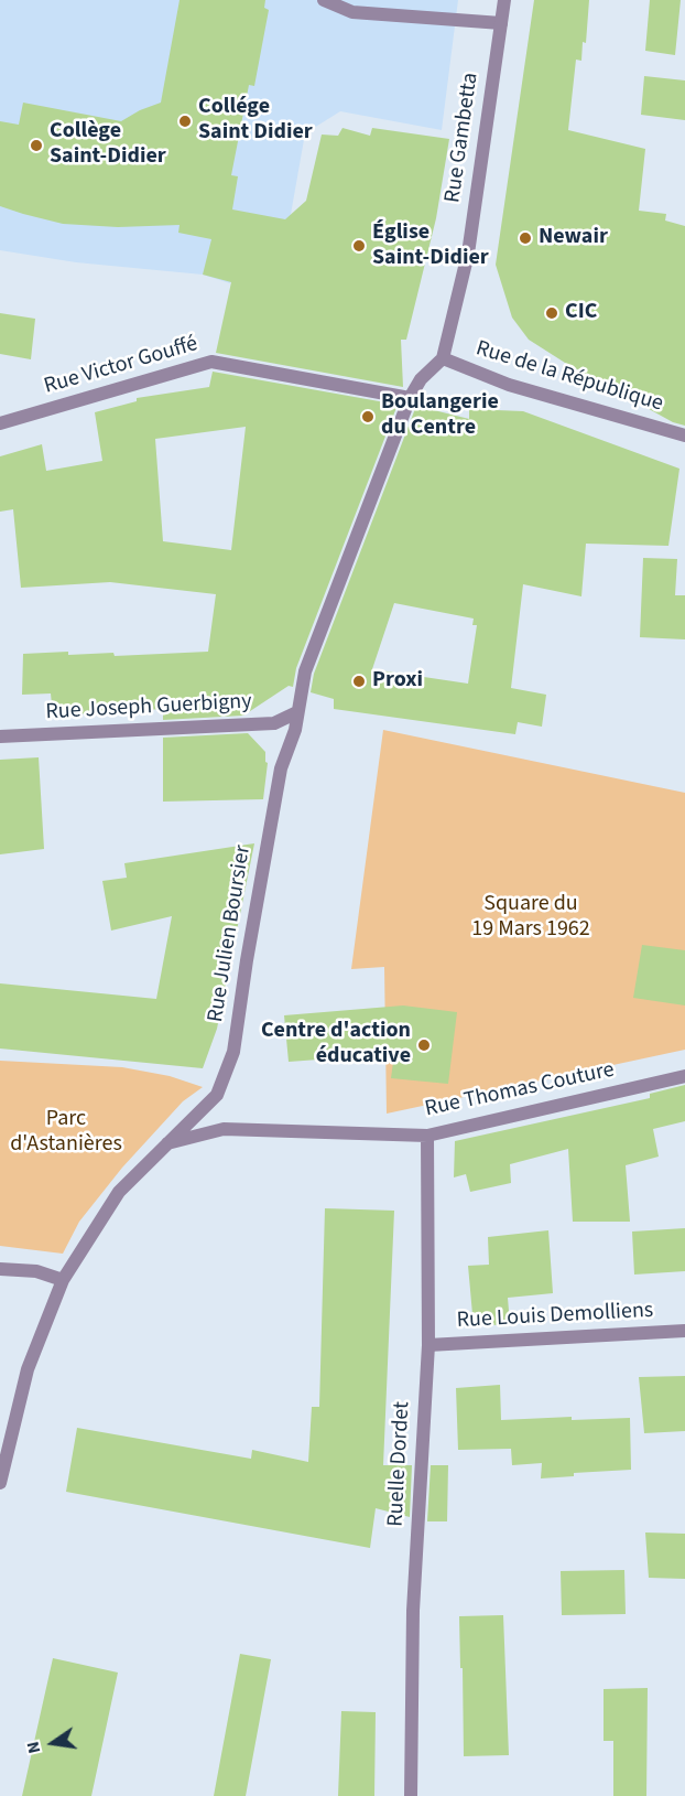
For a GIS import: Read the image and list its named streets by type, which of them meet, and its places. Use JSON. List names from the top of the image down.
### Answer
{
  "streets": {
    "street": [
      "Rue Gambetta",
      "Rue Victor Gouffé",
      "Rue de la République",
      "Rue Joseph Guerbigny",
      "Rue Julien Boursier",
      "Rue Thomas Couture",
      "Rue Louis Demolliens",
      "Ruelle Dordet"
    ]
  },
  "crossings": [
    ["Rue Gambetta", "Rue de la République"],
    ["Rue Gambetta", "Rue Julien Boursier"],
    ["Rue Victor Gouffé", "Rue Julien Boursier"],
    ["Rue de la République", "Rue Julien Boursier"],
    ["Rue Joseph Guerbigny", "Rue Julien Boursier"],
    ["Rue Julien Boursier", "Rue Thomas Couture"],
    ["Rue Thomas Couture", "Ruelle Dordet"],
    ["Rue Louis Demolliens", "Ruelle Dordet"]
  ],
  "parks": ["Square du 19 Mars 1962", "Parc d'Astanières"],
  "places": [
    "Collége Saint Didier",
    "Collège Saint-Didier",
    "Newair",
    "Église Saint-Didier",
    "CIC",
    "Boulangerie du Centre",
    "Proxi",
    "Centre d'action éducative"
  ],
  "north": "left"
}
